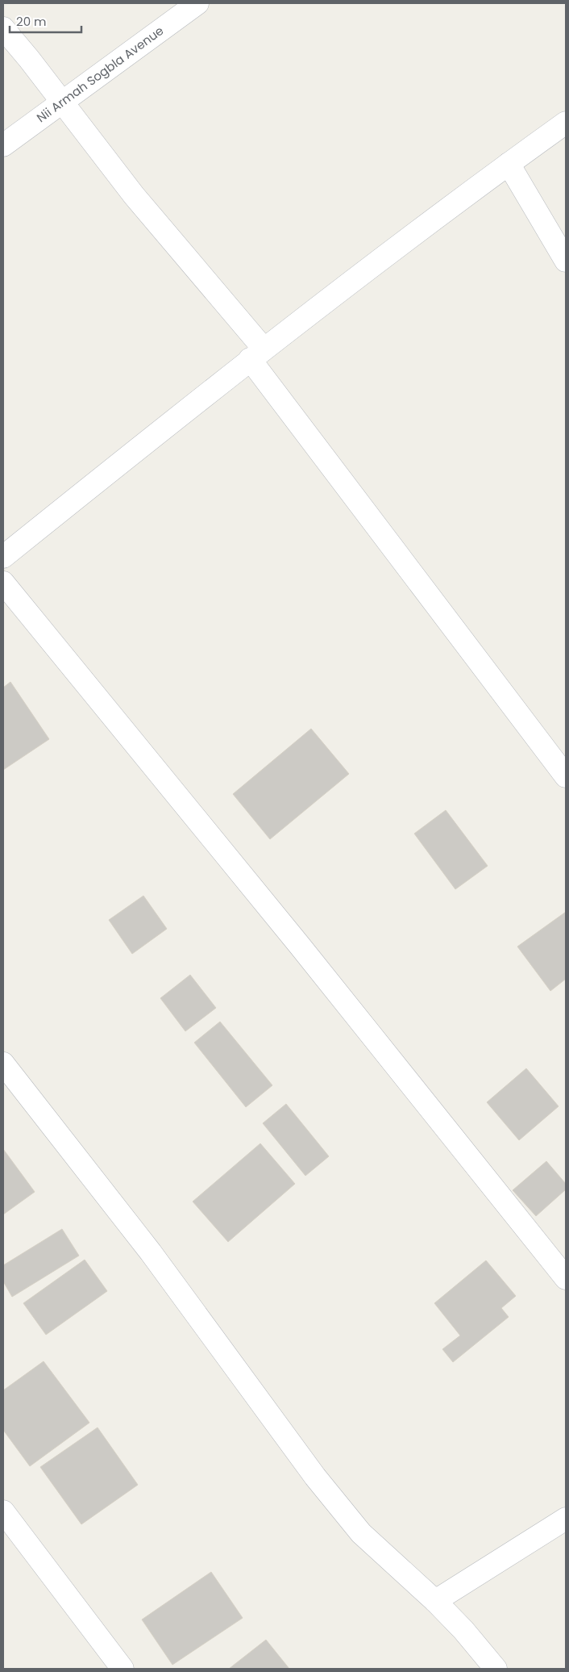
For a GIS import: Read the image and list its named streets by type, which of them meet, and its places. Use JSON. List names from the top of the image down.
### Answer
{
  "streets": {
    "street": ["Nii Armah Sogbla Avenue"]
  },
  "scale_bar": "20 m"
}
